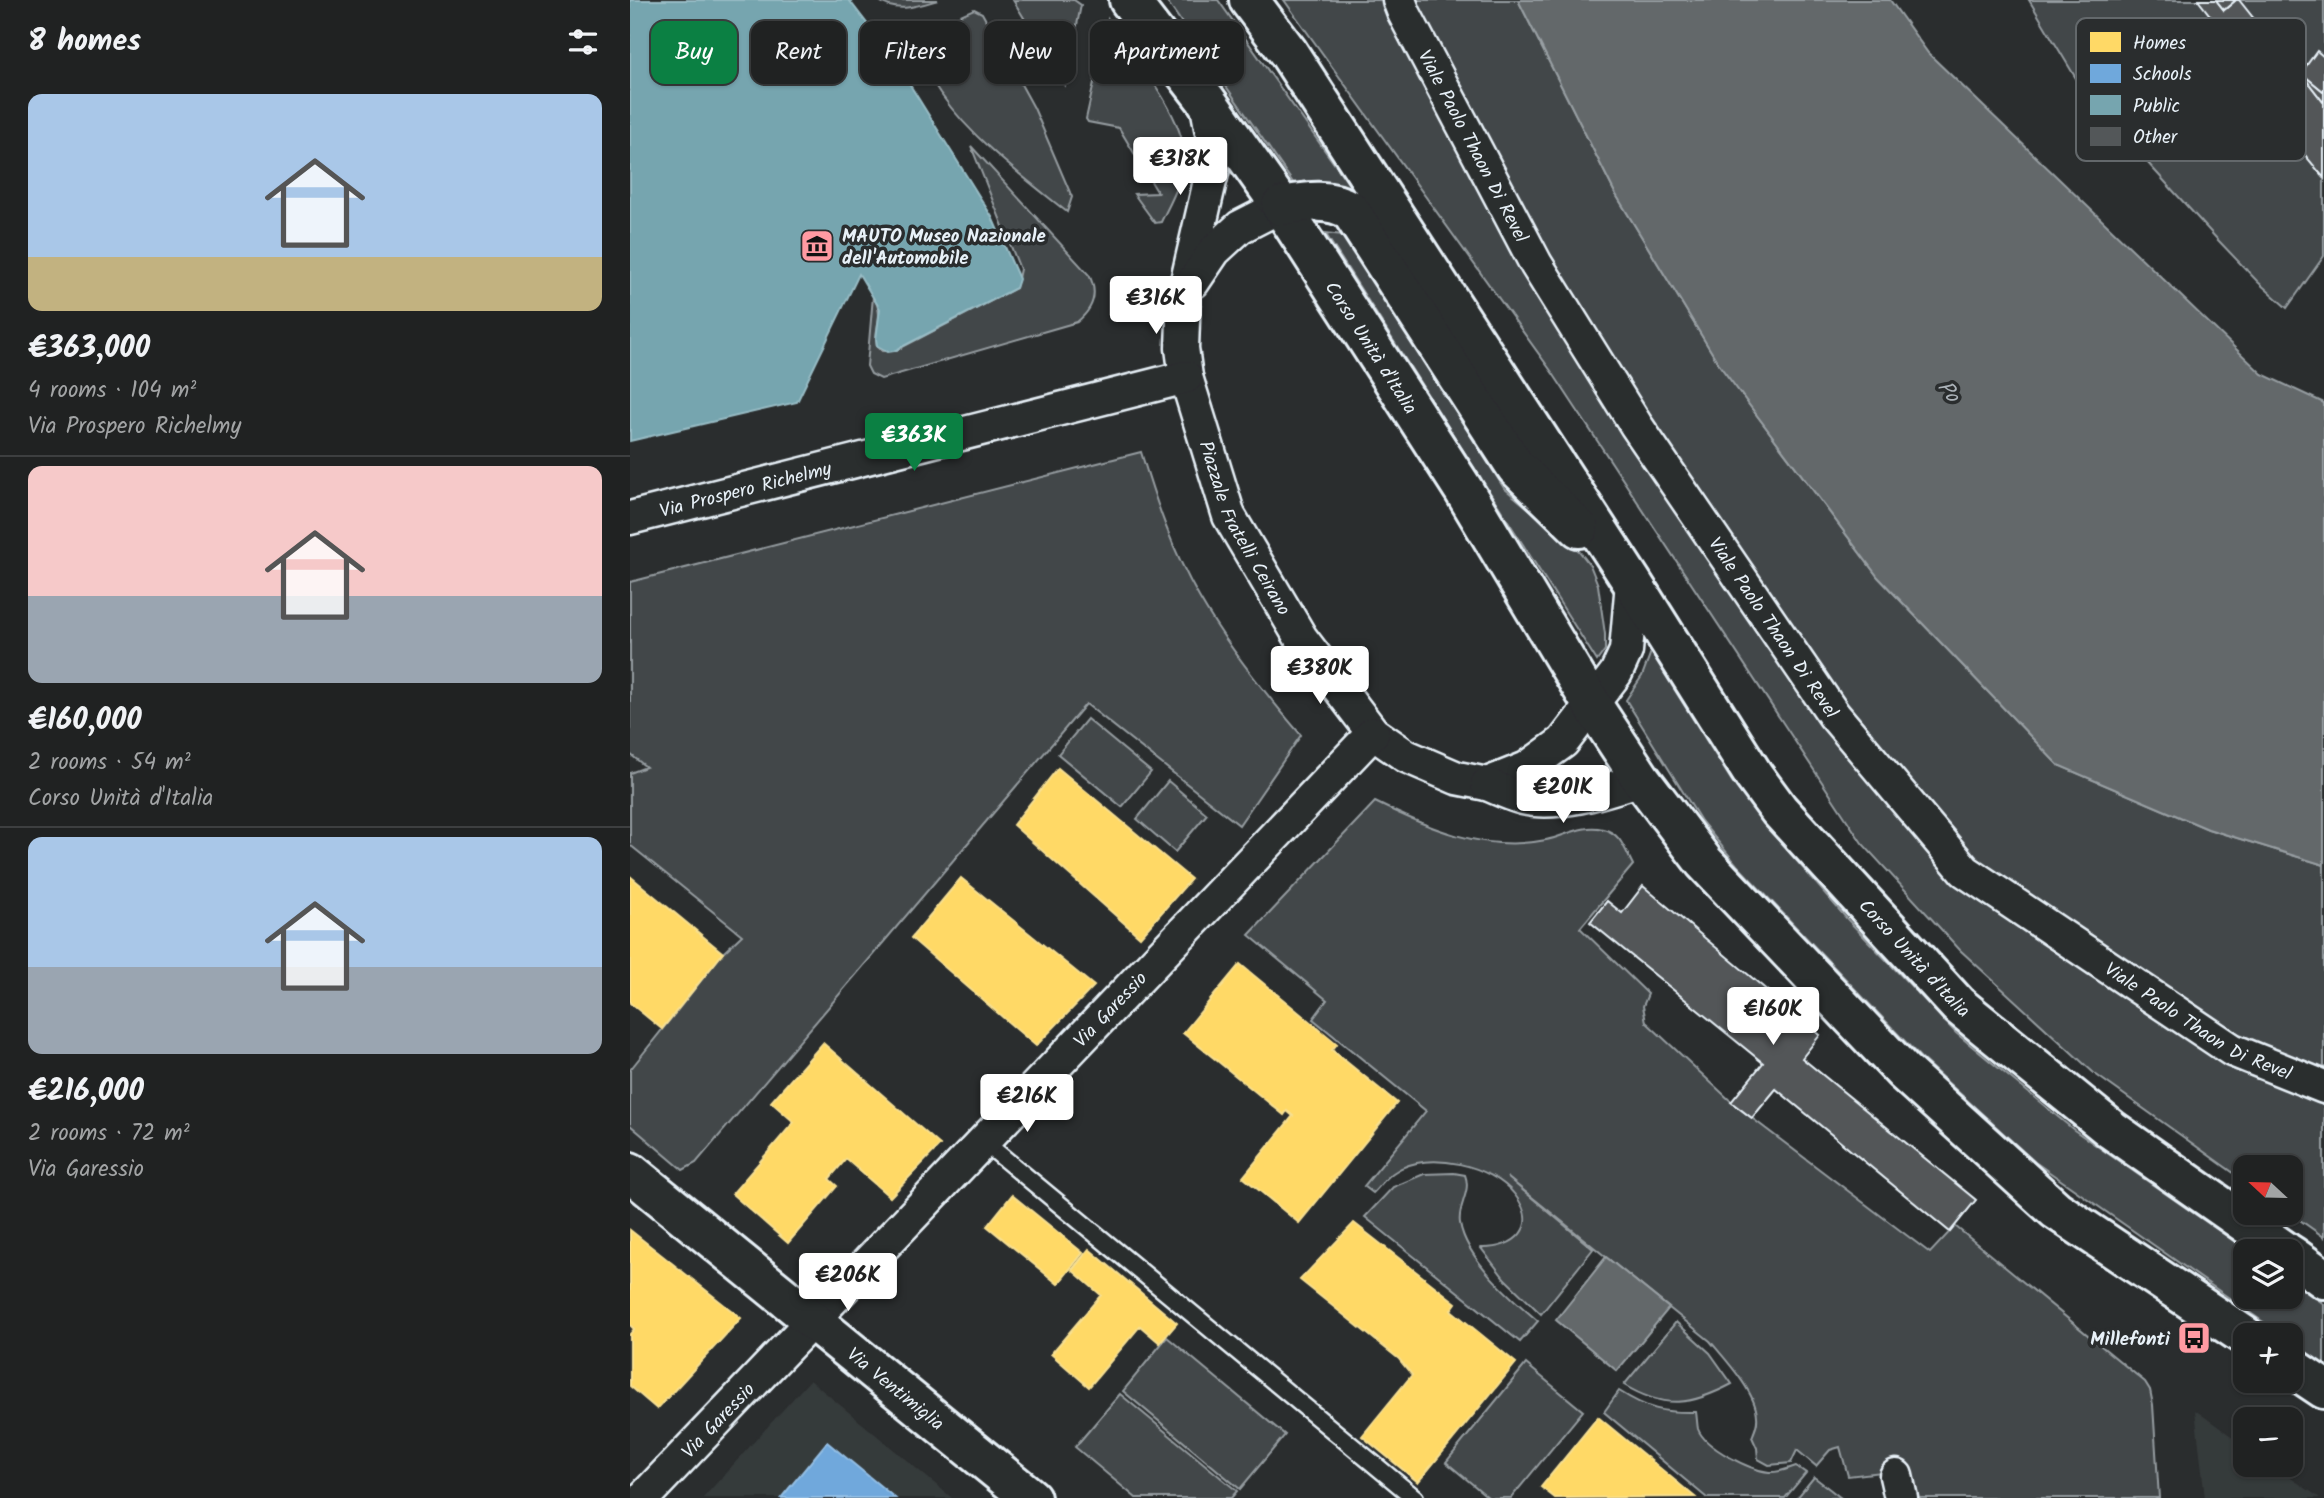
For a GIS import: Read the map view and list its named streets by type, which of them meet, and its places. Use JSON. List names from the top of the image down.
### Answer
{
  "streets": {
    "main road": ["Corso Unità d'Italia", "Via Ventimiglia"],
    "street": [
      "Viale Paolo Thaon Di Revel",
      "Via Prospero Richelmy",
      "Piazzale Fratelli Ceirano",
      "Via Garessio"
    ]
  },
  "crossings": [
    ["Corso Unità d'Italia", "Piazzale Fratelli Ceirano"],
    ["Via Prospero Richelmy", "Piazzale Fratelli Ceirano"],
    ["Piazzale Fratelli Ceirano", "Via Garessio"],
    ["Via Garessio", "Via Ventimiglia"]
  ],
  "water": ["Po"],
  "places": {
    "museum": ["MAUTO Museo Nazionale dell'Automobile"],
    "bus stop": ["Millefonti"]
  },
  "legend": [
    "Homes",
    "Schools",
    "Public",
    "Other"
  ],
  "north": "left",
  "page": {
    "heading": "8 homes",
    "chip": [
      "Buy",
      "Rent",
      "Filters",
      "New",
      "Apartment"
    ],
    "list": [
      {
        "name": "€363,000",
        "note": "4 rooms · 104 m² · Via Prospero Richelmy"
      },
      {
        "name": "€160,000",
        "note": "2 rooms · 54 m² · Corso Unità d'Italia"
      },
      {
        "name": "€216,000",
        "note": "2 rooms · 72 m² · Via Garessio"
      }
    ],
    "price": [
      "€318K",
      "€316K",
      "€363K",
      "€380K",
      "€201K",
      "€160K",
      "€216K",
      "€206K"
    ],
    "map_buttons": ["+", "−"]
  }
}
